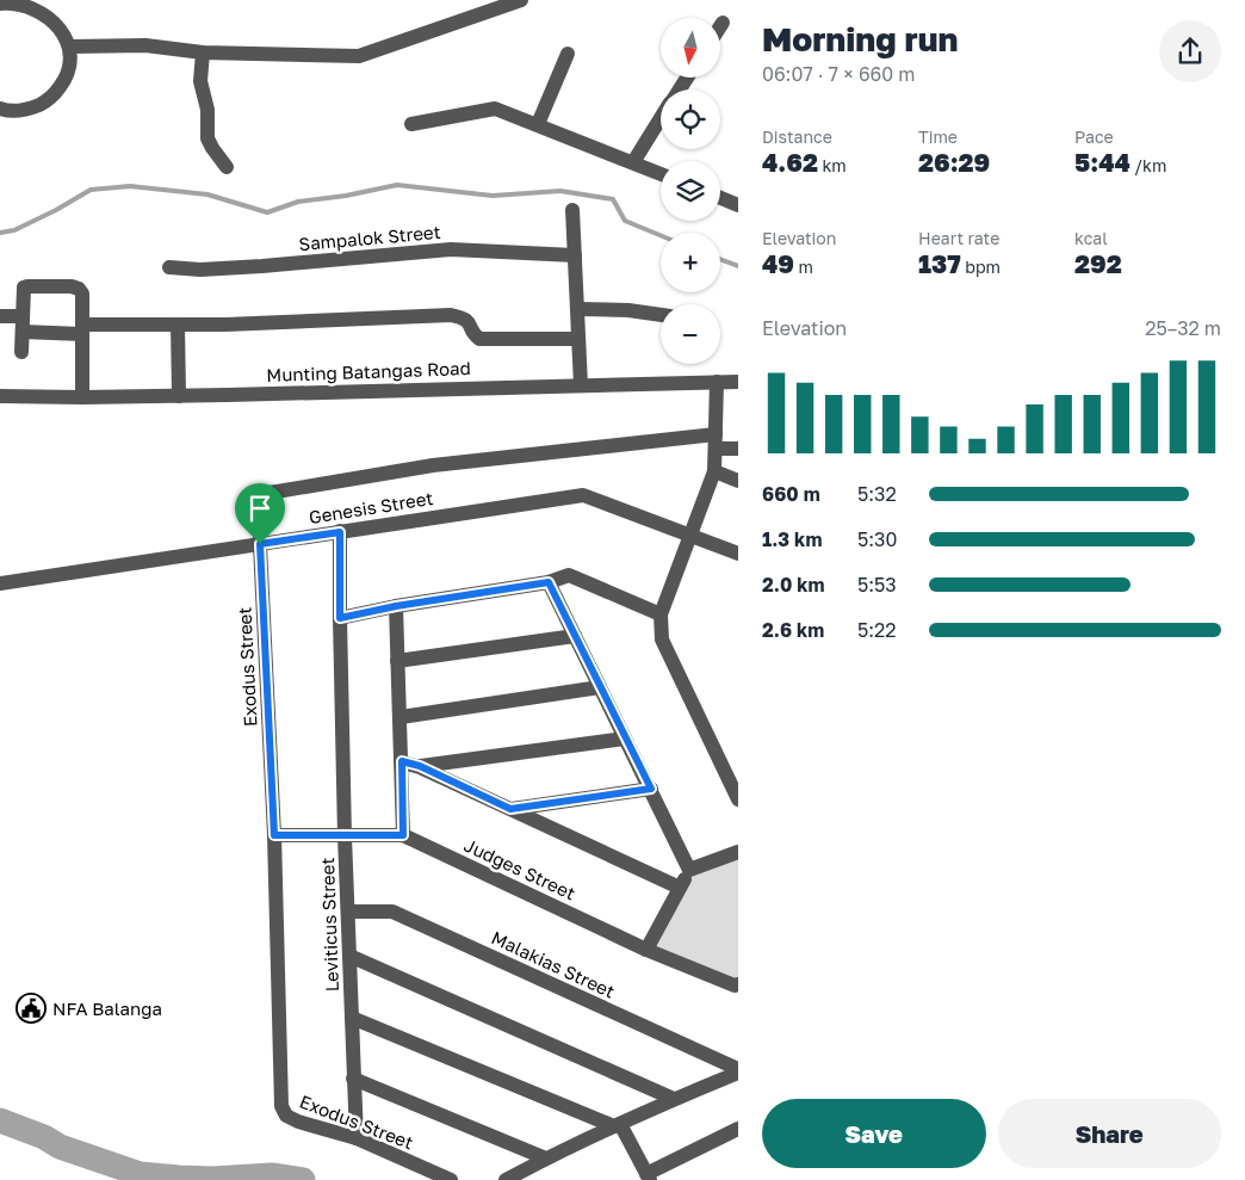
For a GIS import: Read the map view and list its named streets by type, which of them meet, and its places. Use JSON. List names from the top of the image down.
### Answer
{
  "streets": {
    "street": [
      "Sampalok Street",
      "Munting Batangas Road",
      "Genesis Street",
      "Exodus Street",
      "Judges Street",
      "Leviticus Street",
      "Malakias Street"
    ]
  },
  "crossings": [
    ["Genesis Street", "Exodus Street"],
    ["Genesis Street", "Leviticus Street"],
    ["Exodus Street", "Judges Street"],
    ["Exodus Street", "Leviticus Street"],
    ["Judges Street", "Leviticus Street"],
    ["Leviticus Street", "Malakias Street"]
  ],
  "places": {
    "public building": ["NFA Balanga"]
  },
  "north": "bottom",
  "page": {
    "heading": ["Morning run", "06:07 · 7 × 660 m"],
    "map_buttons": ["+", "−"],
    "stats": [
      ["Distance", "4.62 km"],
      ["Time", "26:29"],
      ["Pace", "5:44 /km"],
      ["Elevation", "49 m"],
      ["Heart rate", "137 bpm"],
      ["kcal", "292"]
    ],
    "chart": ["Elevation", "25–32 m"],
    "list": [
      {
        "name": "660 m",
        "note": "5:32"
      },
      {
        "name": "1.3 km",
        "note": "5:30"
      },
      {
        "name": "2.0 km",
        "note": "5:53"
      },
      {
        "name": "2.6 km",
        "note": "5:22"
      }
    ],
    "buttons": ["Save", "Share"]
  }
}
